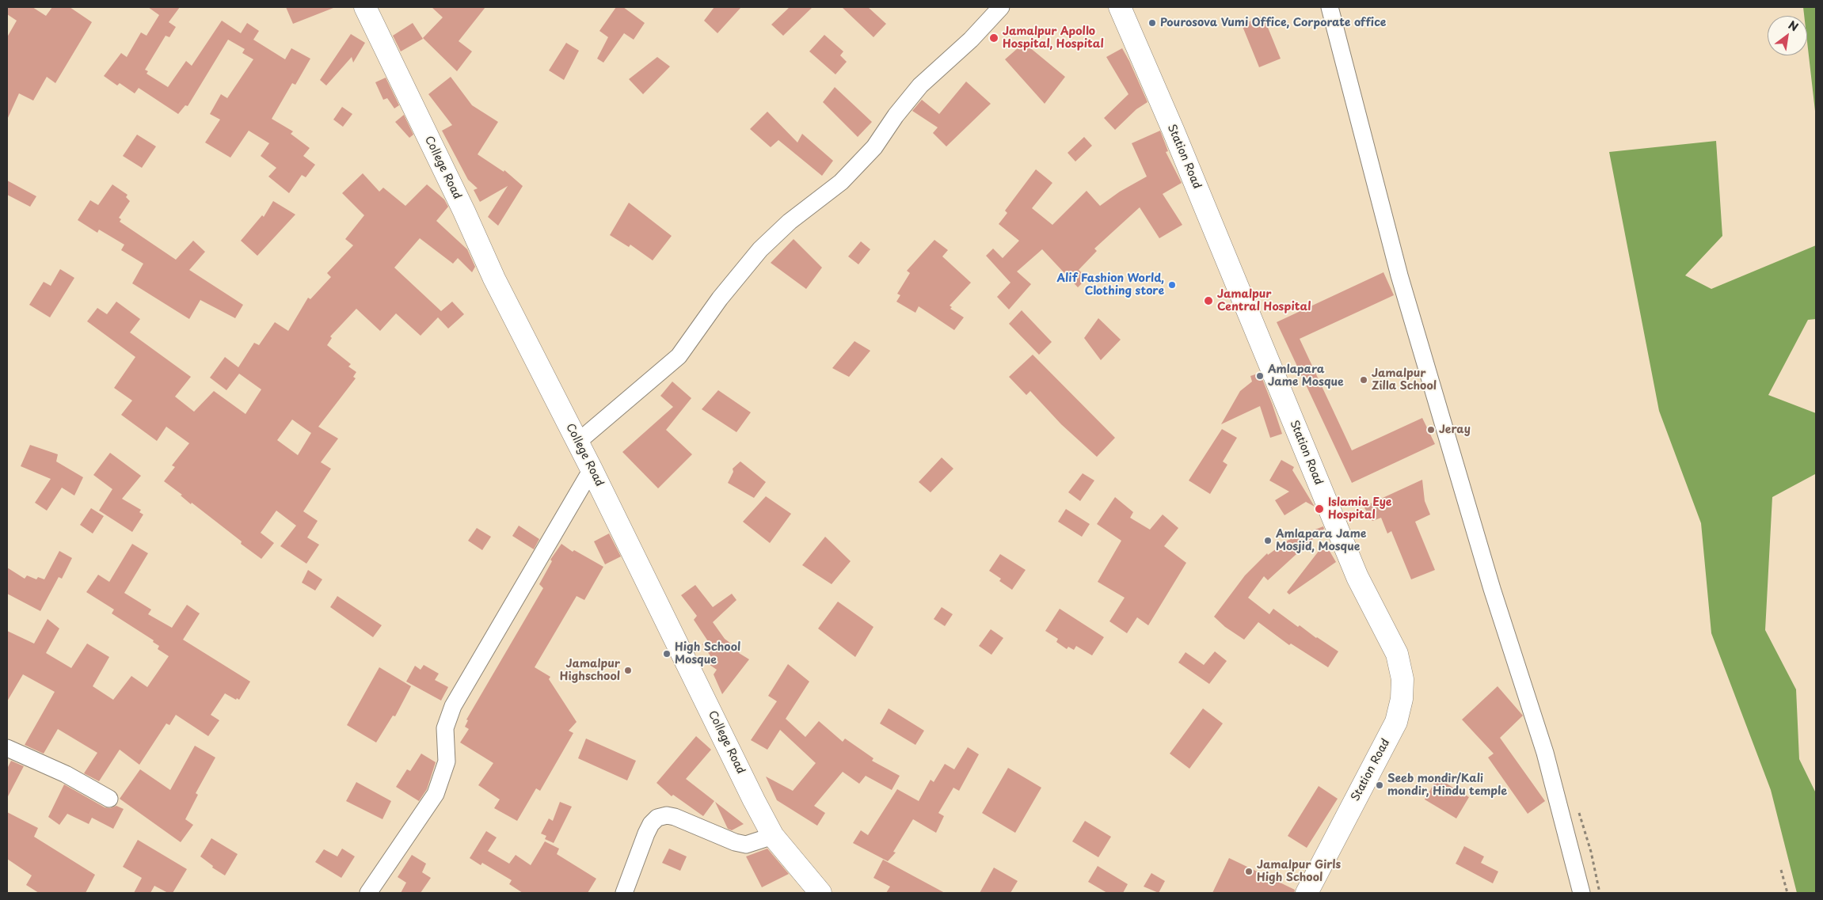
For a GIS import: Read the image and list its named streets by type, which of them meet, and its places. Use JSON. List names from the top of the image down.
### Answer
{
  "streets": {
    "main road": ["Station Road", "College Road"]
  },
  "places": [
    "Pourosova Vumi Office, Corporate office",
    "Jamalpur Apollo Hospital, Hospital",
    "Alif Fashion World, Clothing store",
    "Jamalpur Central Hospital",
    "Amlapara Jame Mosque",
    "Jamalpur Zilla School",
    "Jeray",
    "Islamia Eye Hospital",
    "Amlapara Jame Mosjid, Mosque",
    "High School Mosque",
    "Jamalpur Highschool",
    "Seeb mondir/Kali mondir, Hindu temple",
    "Jamalpur Girls High School"
  ],
  "north": "top right"
}
